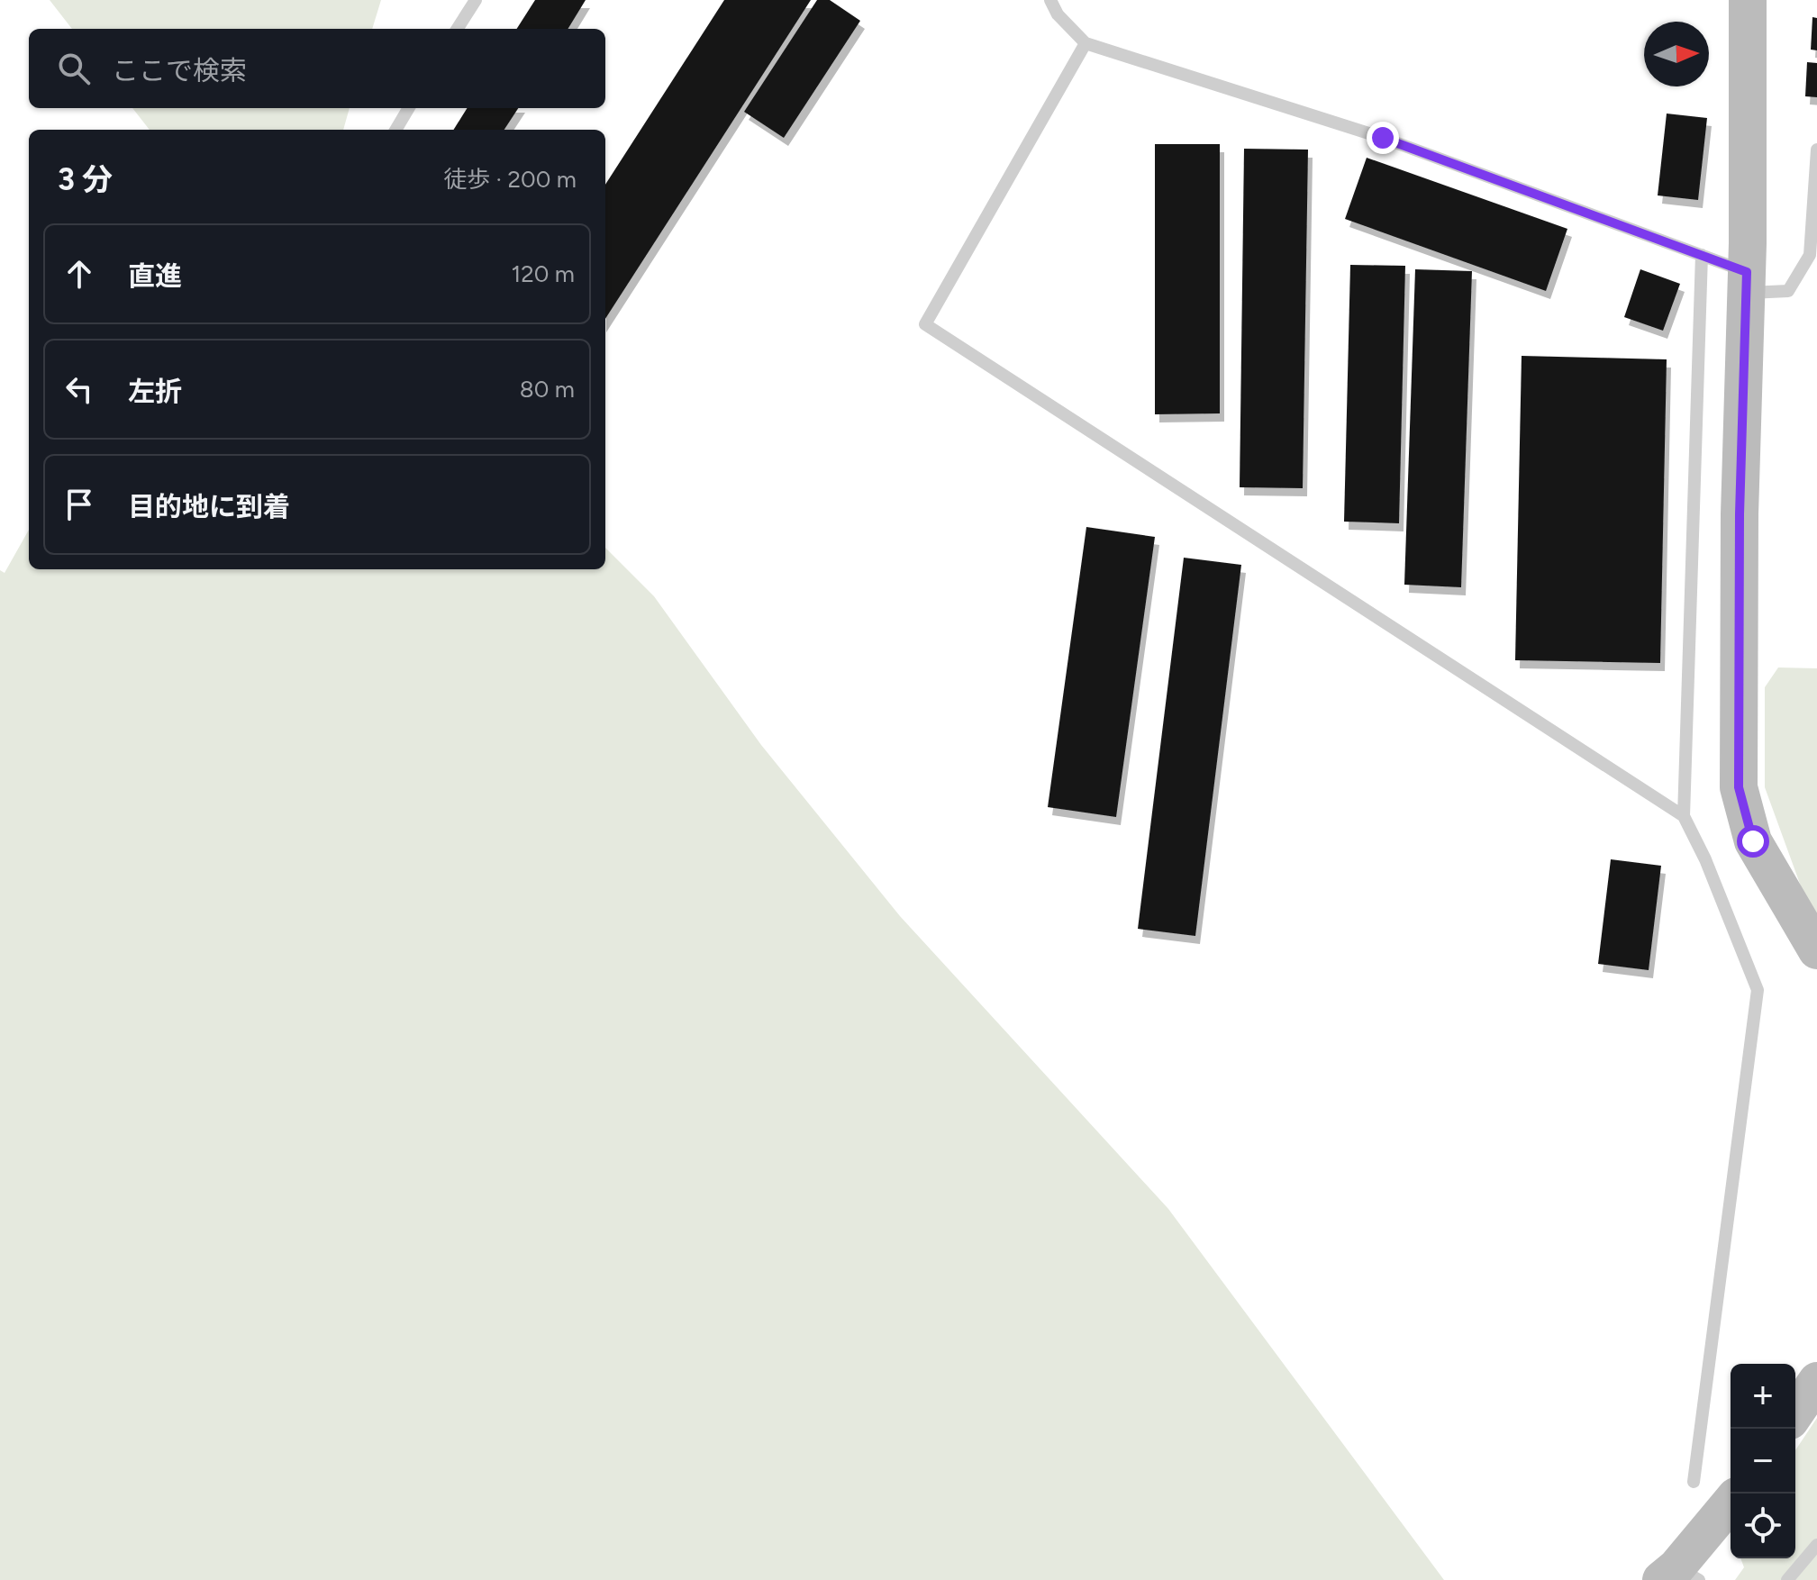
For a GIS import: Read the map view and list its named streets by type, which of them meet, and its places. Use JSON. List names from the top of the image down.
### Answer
{
  "north": "right",
  "page": {
    "search": "ここで検索",
    "heading": ["3 分", "徒歩 · 200 m"],
    "list": [
      ["直進", "120 m"],
      ["左折", "80 m"],
      "目的地に到着"
    ],
    "map_buttons": ["+", "−"]
  }
}
